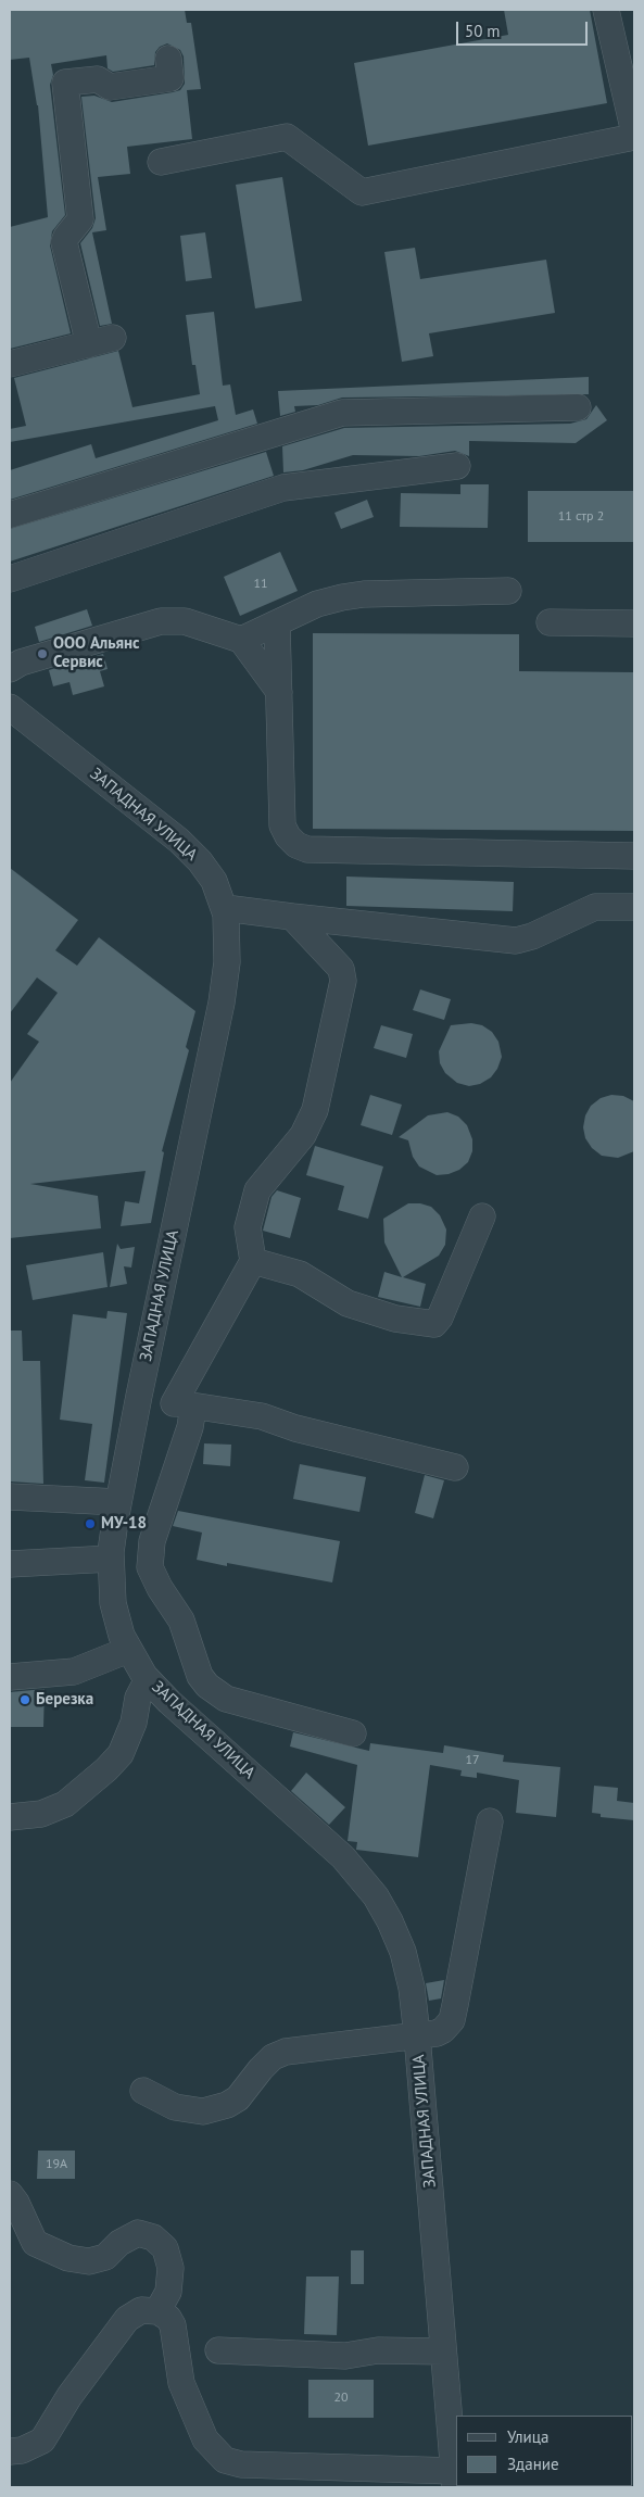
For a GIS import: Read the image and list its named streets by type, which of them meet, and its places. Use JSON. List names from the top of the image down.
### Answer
{
  "streets": {
    "street": ["ЗАПАДНАЯ УЛИЦА"]
  },
  "places": ["ООО Альянс Сервис", "МУ-18", "Березка"],
  "house_numbers": [
    "11 стр 2",
    "11",
    "17",
    "19А",
    "20"
  ],
  "legend": ["Улица", "Здание"],
  "scale_bar": "50 m"
}
